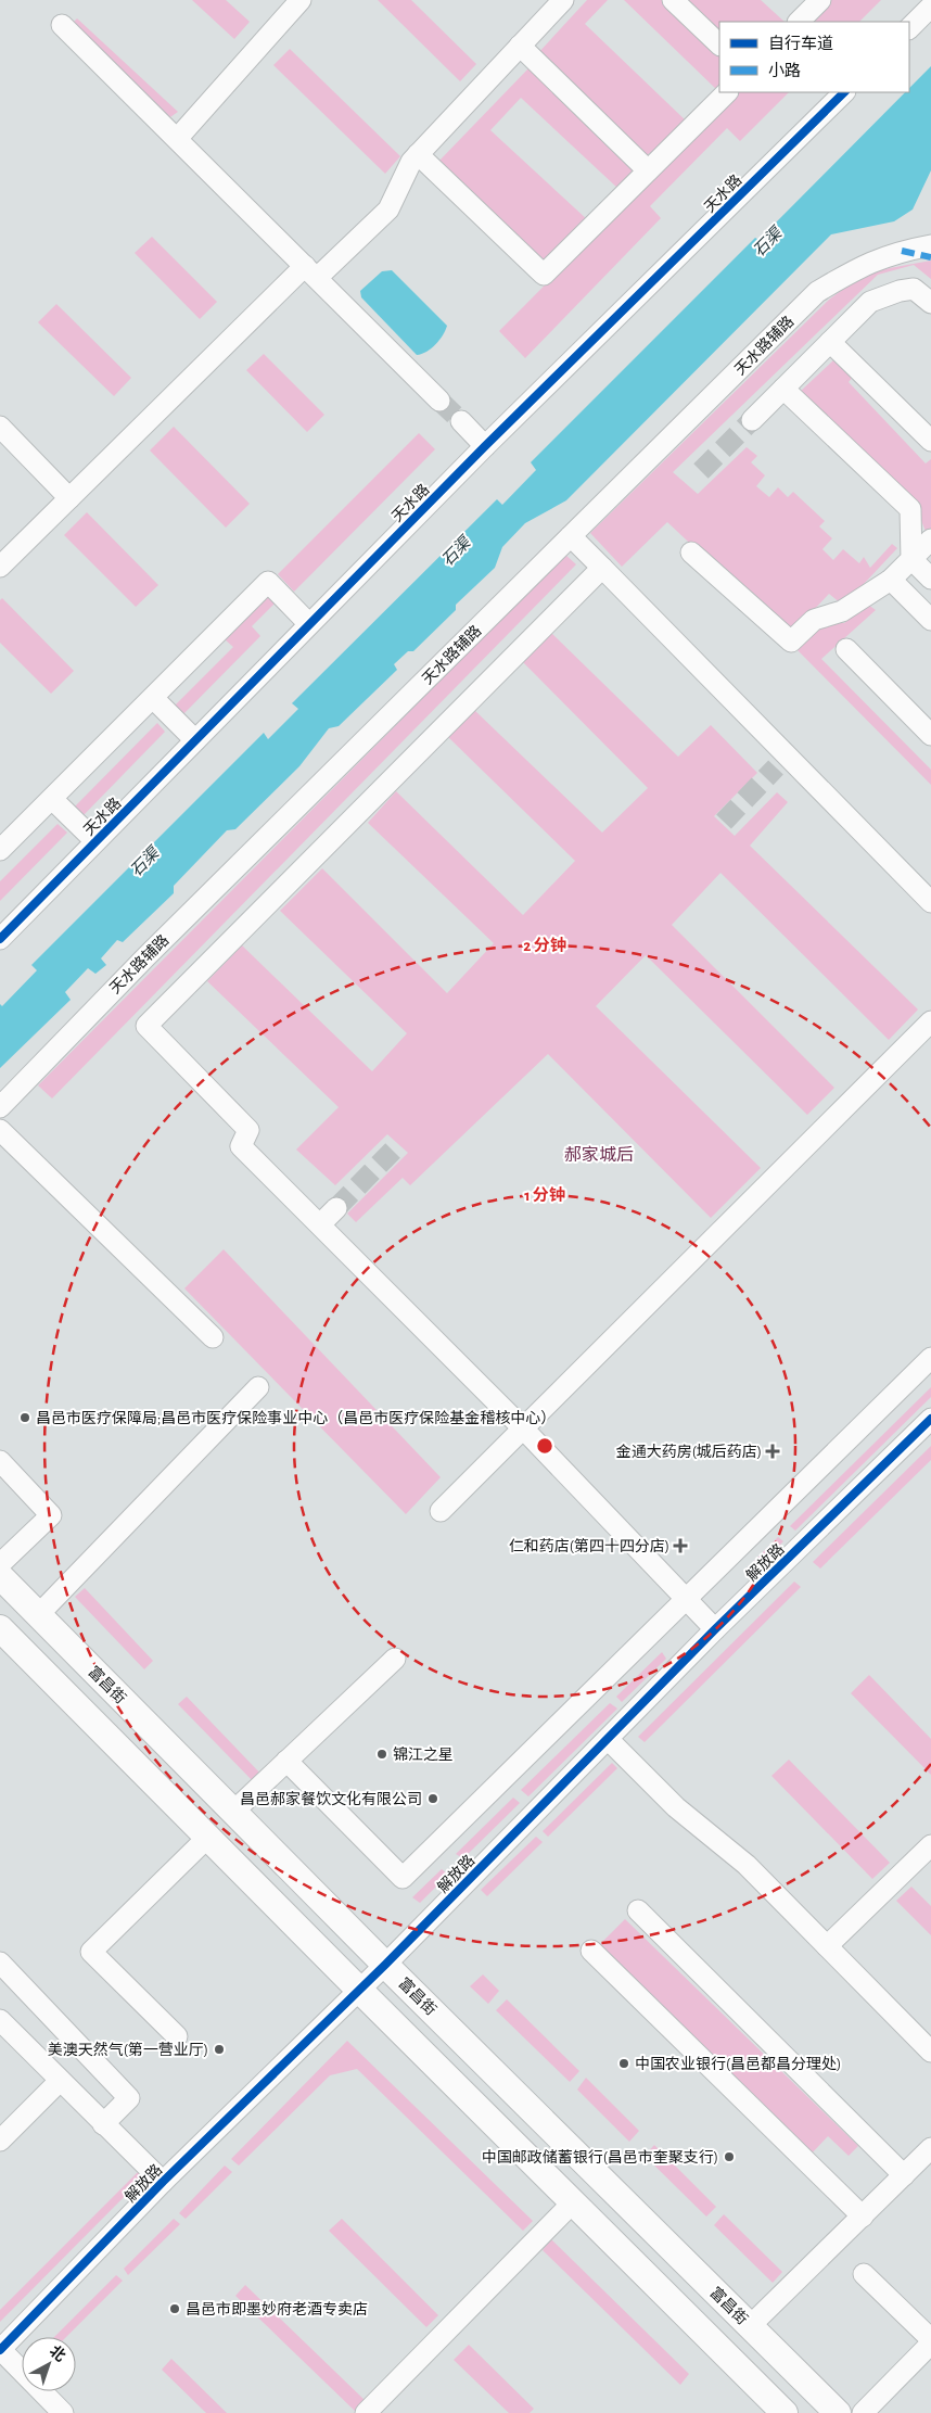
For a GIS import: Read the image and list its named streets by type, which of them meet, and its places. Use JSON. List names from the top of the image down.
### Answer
{
  "streets": {
    "main road": ["富昌街"],
    "street": ["天水路", "天水路辅路", "解放路"]
  },
  "crossings": [
    ["解放路", "富昌街"]
  ],
  "districts": ["郝家城后"],
  "water": ["石渠"],
  "places": {
    "other": [
      "昌邑市医疗保障局;昌邑市医疗保险事业中心（昌邑市医疗保险基金稽核中心）",
      "锦江之星",
      "昌邑郝家餐饮文化有限公司",
      "美澳天然气(第一营业厅)",
      "中国农业银行(昌邑都昌分理处)",
      "中国邮政储蓄银行(昌邑市奎聚支行)",
      "昌邑市即墨妙府老酒专卖店"
    ],
    "health": ["金通大药房(城后药店)", "仁和药店(第四十四分店)"]
  },
  "legend": ["自行车道", "小路"],
  "north": "top right",
  "rings": ["2 分钟", "1 分钟"]
}
